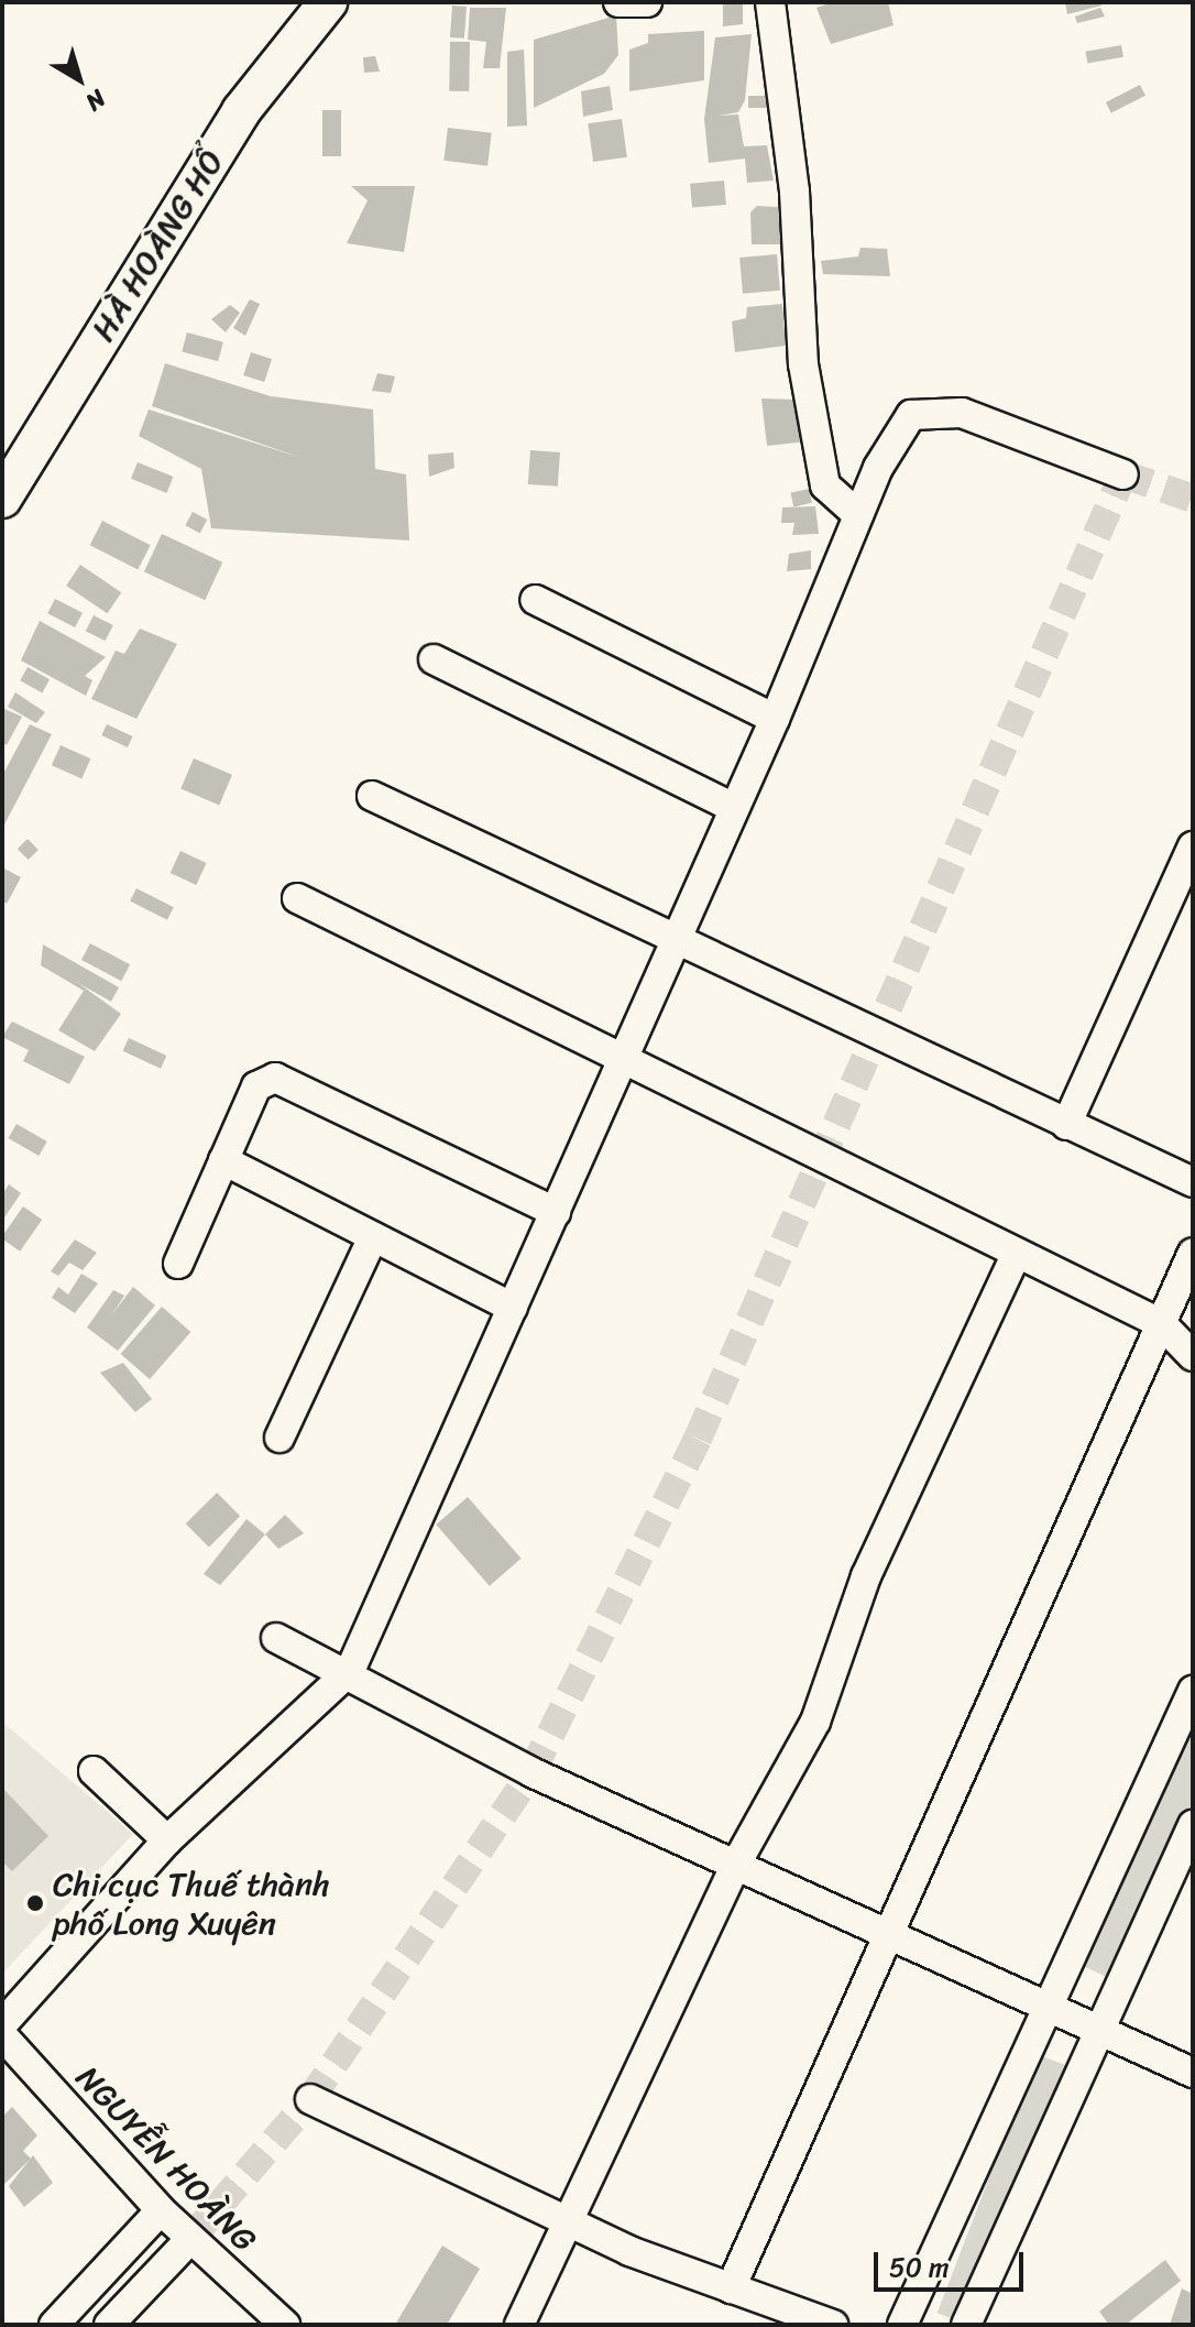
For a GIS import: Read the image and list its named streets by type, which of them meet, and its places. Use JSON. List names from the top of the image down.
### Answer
{
  "streets": {
    "main road": ["HÀ HOÀNG HỔ"],
    "street": ["NGUYỄN HOÀNG"]
  },
  "places": ["Chi cục Thuế thành phố Long Xuyên"],
  "scale_bar": "50 m",
  "north": "bottom right"
}
